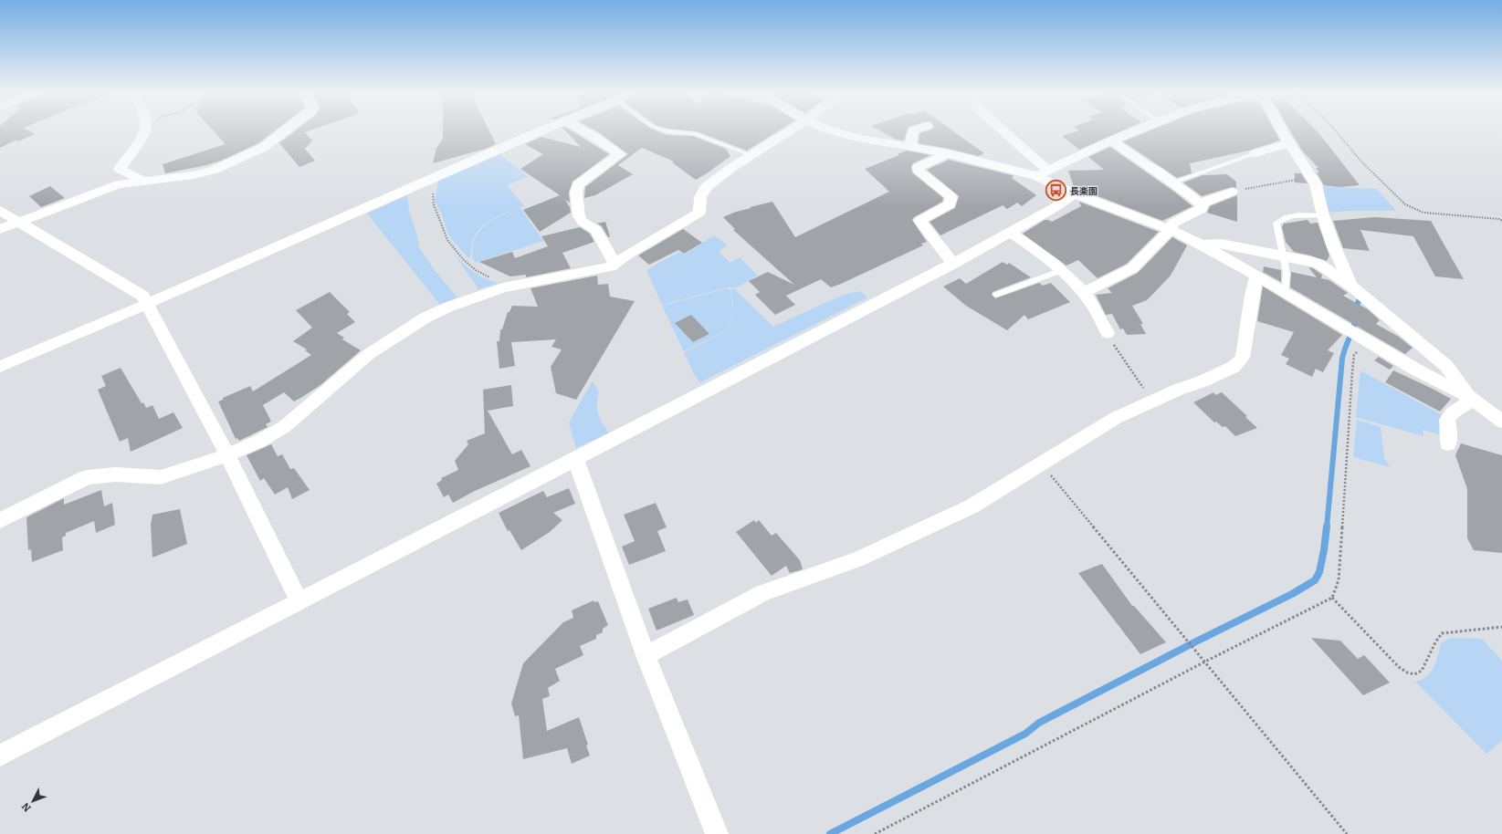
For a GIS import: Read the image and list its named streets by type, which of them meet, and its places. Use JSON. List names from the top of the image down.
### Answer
{
  "places": {
    "bus stop": ["長楽園"]
  },
  "north": "bottom left"
}
